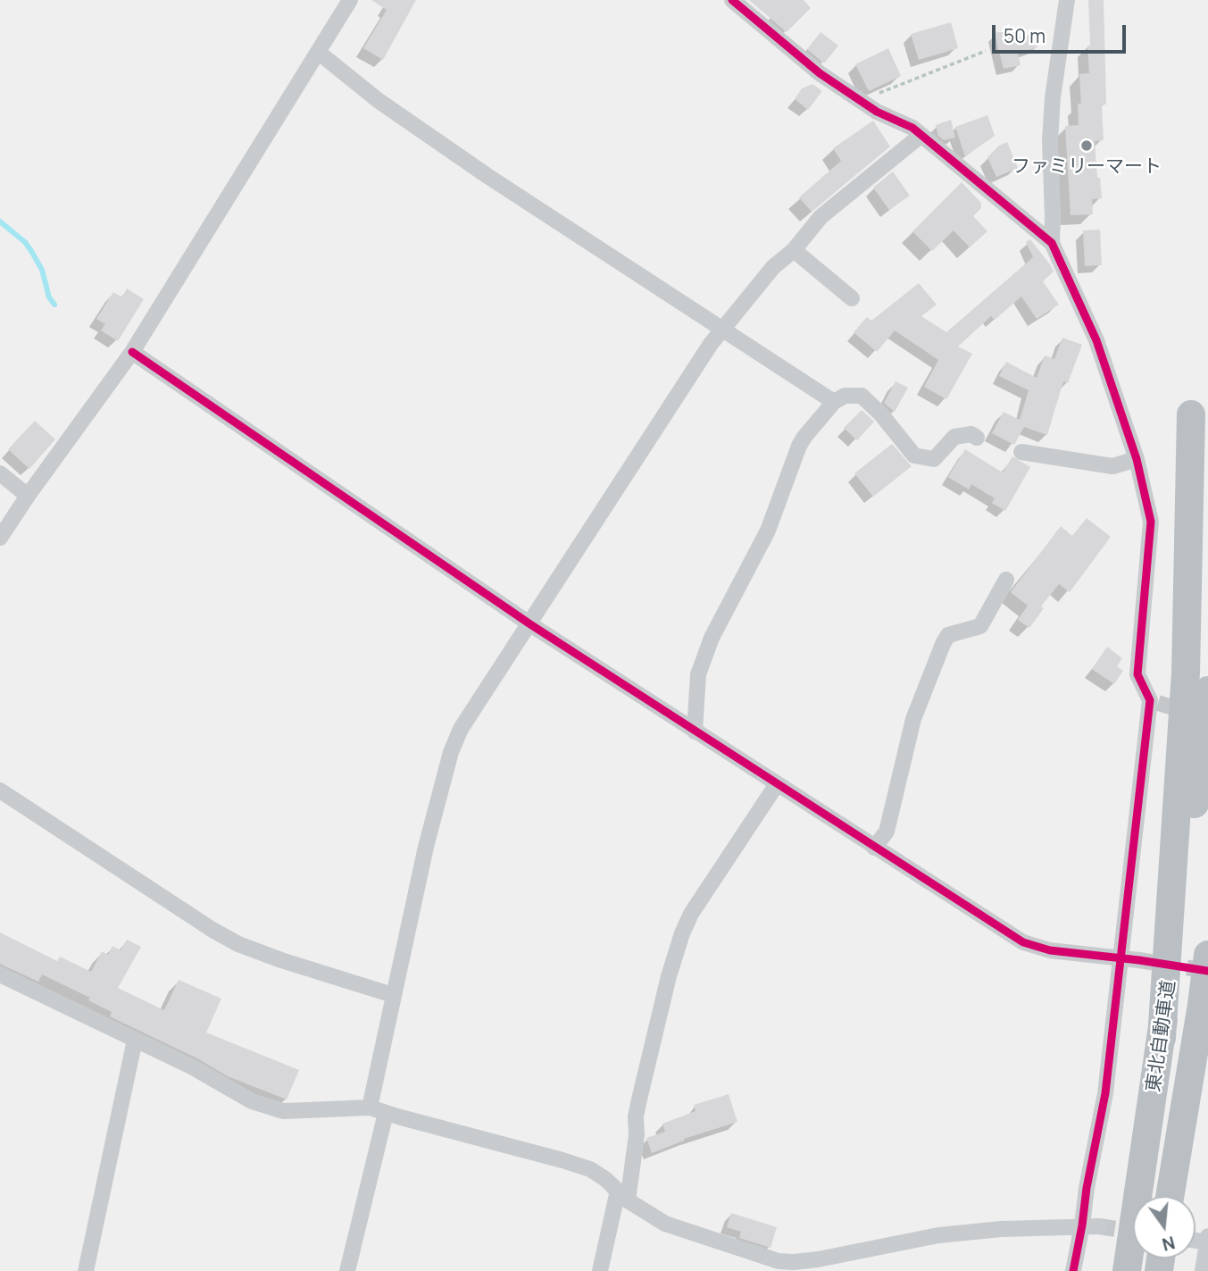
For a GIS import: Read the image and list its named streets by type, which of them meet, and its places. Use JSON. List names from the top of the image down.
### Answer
{
  "streets": {
    "highway": ["東北自動車道"]
  },
  "places": ["ファミリーマート"],
  "scale_bar": "50 m",
  "north": "bottom"
}
